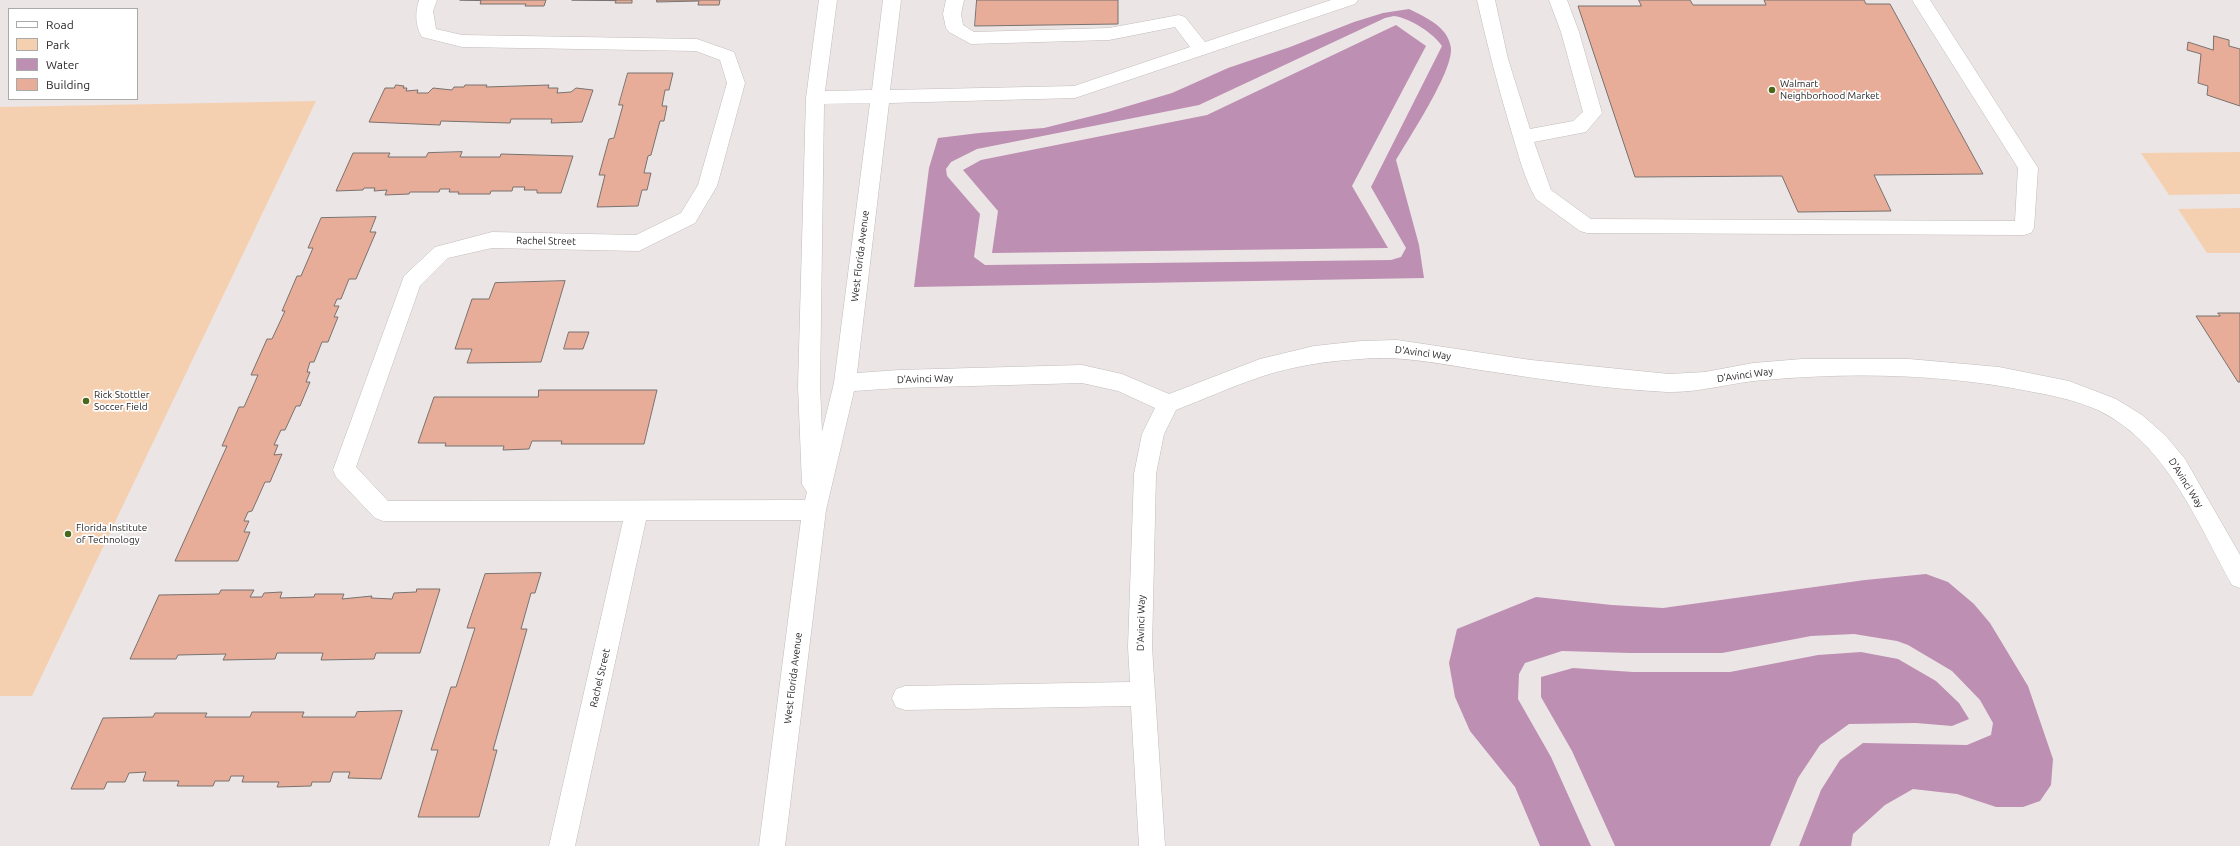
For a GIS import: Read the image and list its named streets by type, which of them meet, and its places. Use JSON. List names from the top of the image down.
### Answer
{
  "streets": {
    "street": ["Rachel Street", "West Florida Avenue", "D'Avinci Way"]
  },
  "crossings": [
    ["Rachel Street", "West Florida Avenue"],
    ["West Florida Avenue", "D'Avinci Way"]
  ],
  "places": ["Walmart Neighborhood Market", "Rick Stottler Soccer Field", "Florida Institute of Technology"],
  "legend": [
    "Road",
    "Park",
    "Water",
    "Building"
  ]
}
